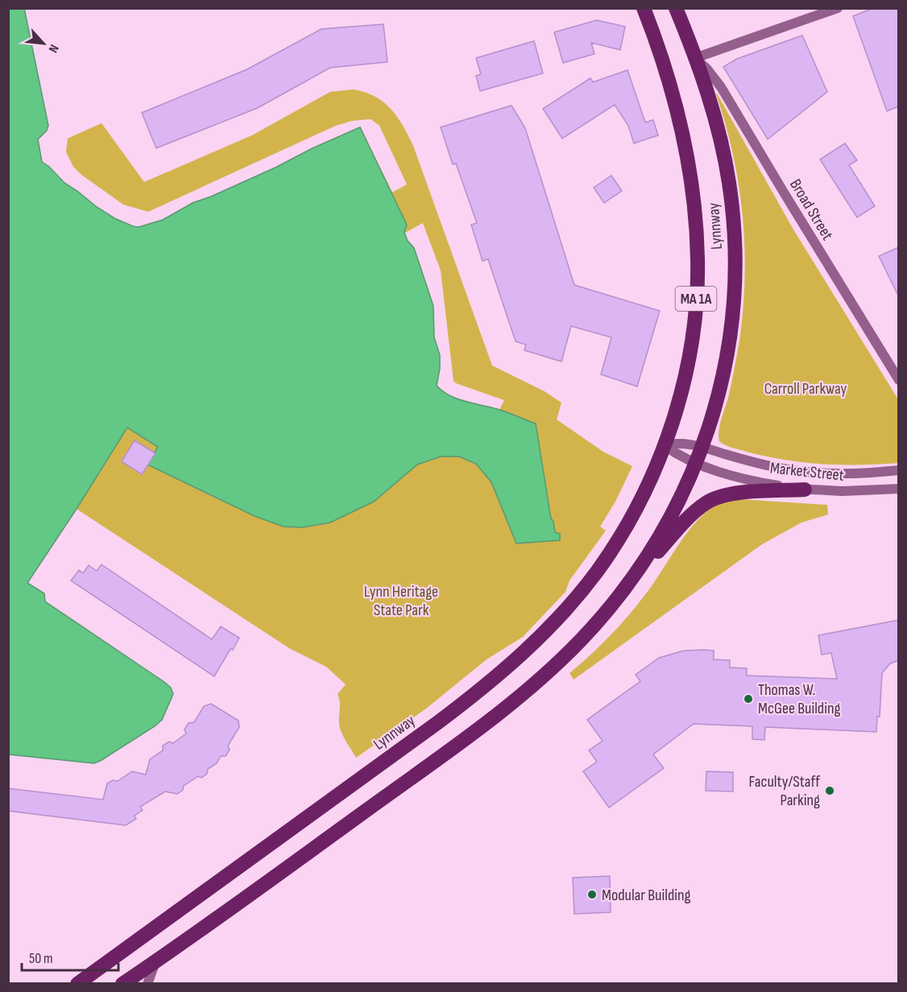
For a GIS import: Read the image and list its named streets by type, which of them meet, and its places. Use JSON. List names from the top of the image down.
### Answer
{
  "streets": {
    "highway": ["Lynnway", "MA 1A"],
    "main road": ["Broad Street", "Market Street"]
  },
  "crossings": [
    ["Broad Street", "Lynnway"],
    ["Lynnway", "Market Street"]
  ],
  "parks": ["Carroll Parkway", "Lynn Heritage State Park"],
  "places": ["Thomas W. McGee Building", "Faculty/Staff Parking", "Modular Building"],
  "scale_bar": "50 m",
  "north": "bottom right"
}
